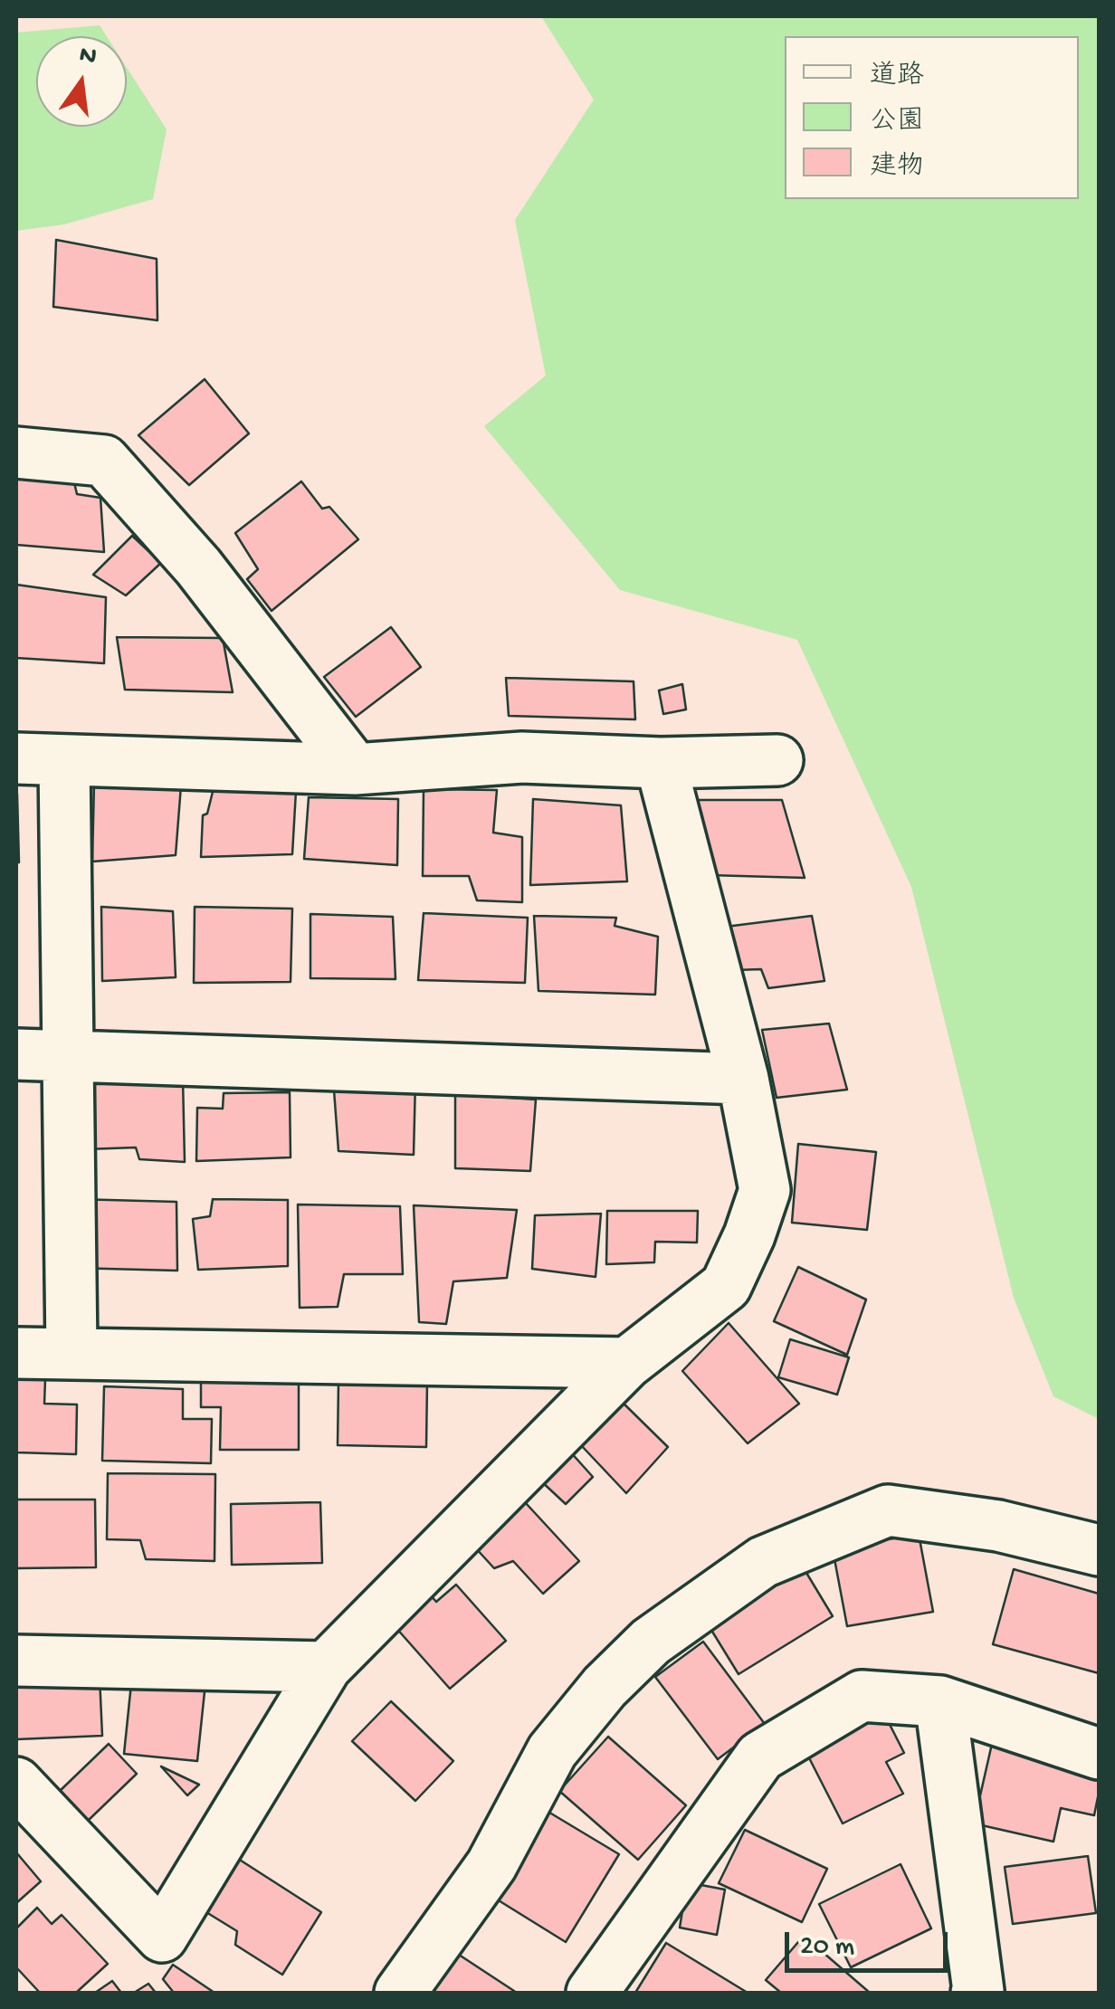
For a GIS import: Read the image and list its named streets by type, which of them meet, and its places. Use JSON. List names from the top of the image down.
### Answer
{
  "legend": ["道路", "公園", "建物"],
  "scale_bar": "20 m",
  "north": "top"
}
